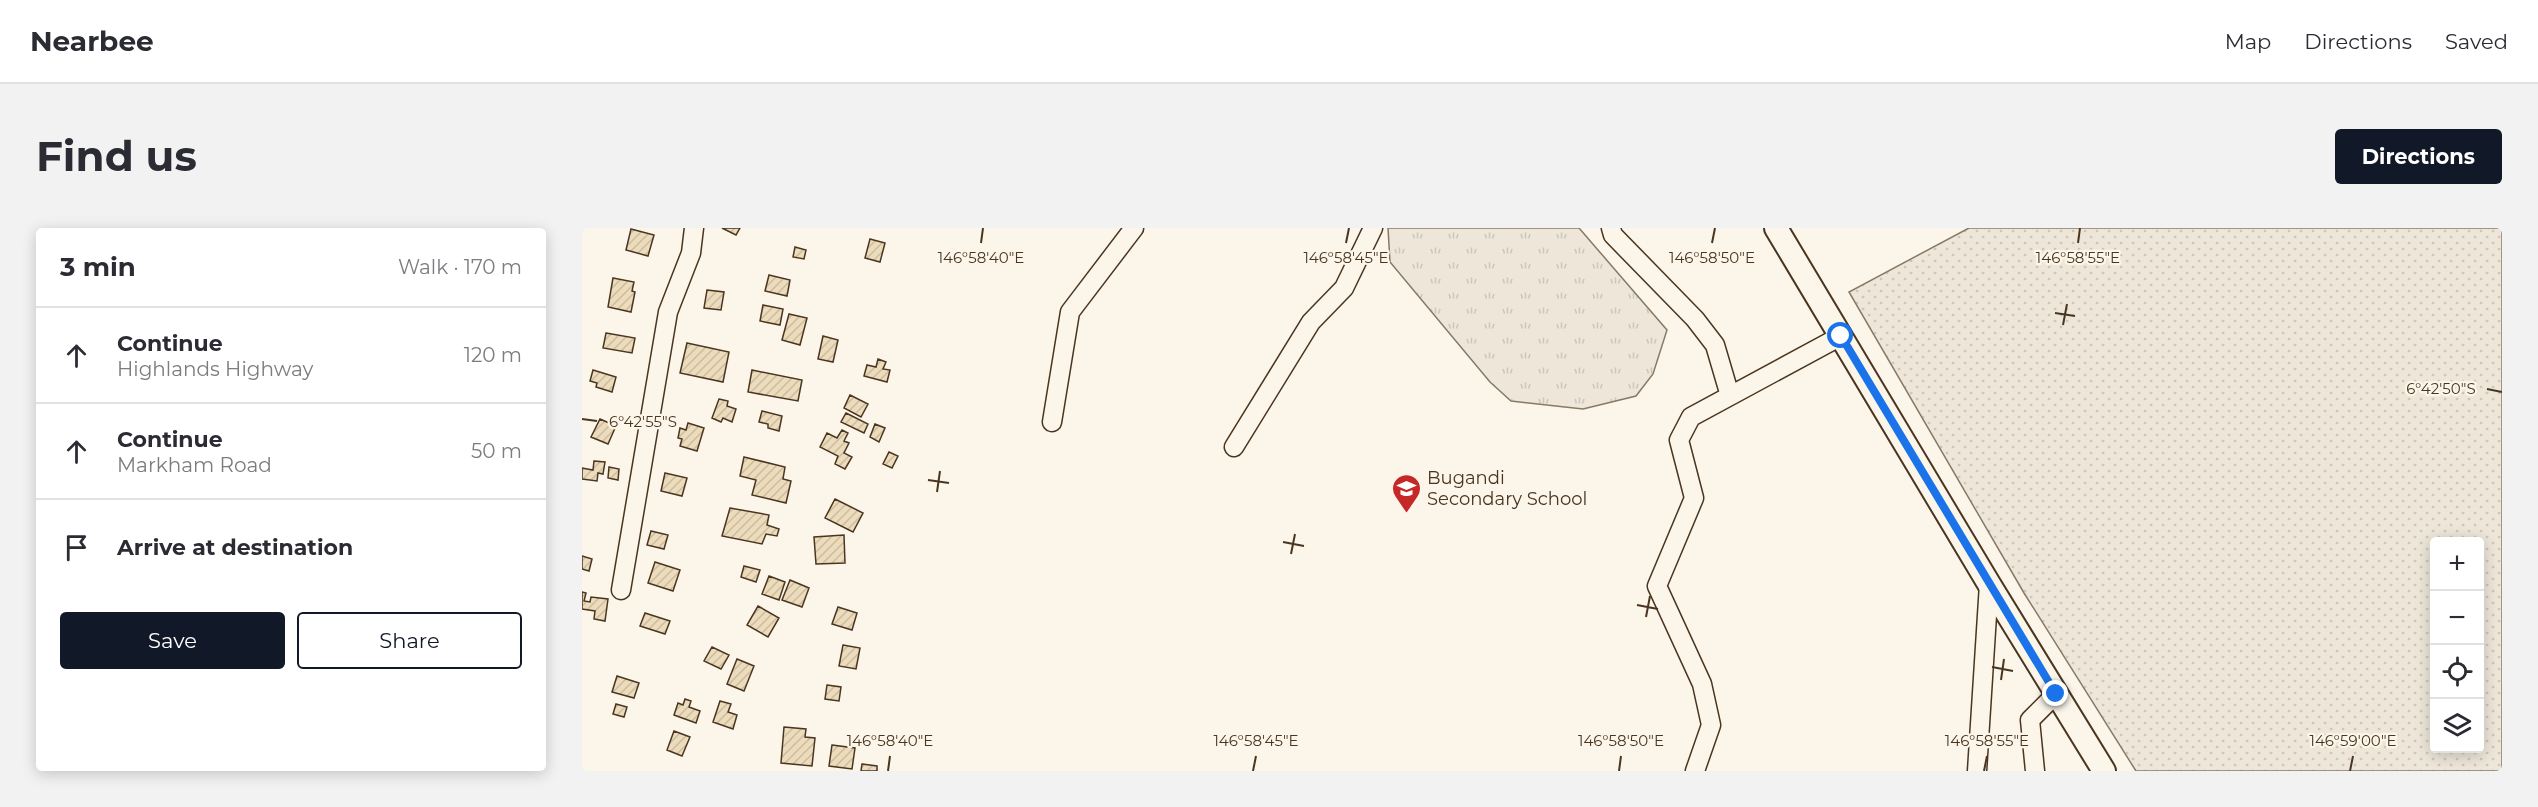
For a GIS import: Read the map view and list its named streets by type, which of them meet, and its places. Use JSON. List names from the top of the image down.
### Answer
{
  "places": {
    "school or university": ["Bugandi Secondary School"]
  },
  "page": {
    "header": "Nearbee",
    "nav": ["Map", "Directions", "Saved"],
    "buttons": [
      "Directions",
      ["Save", "Share"]
    ],
    "title": "Find us",
    "heading": ["3 min", "Walk · 170 m"],
    "list": [
      ["Continue", "Highlands Highway", "120 m"],
      ["Continue", "Markham Road", "50 m"],
      "Arrive at destination"
    ],
    "map_buttons": ["+", "−"]
  },
  "coordinates": [
    "146°58'40\"E",
    "146°58'45\"E",
    "146°58'50\"E",
    "146°58'55\"E",
    "6°42'50\"S",
    "6°42'55\"S",
    "146°59'00\"E"
  ]
}
